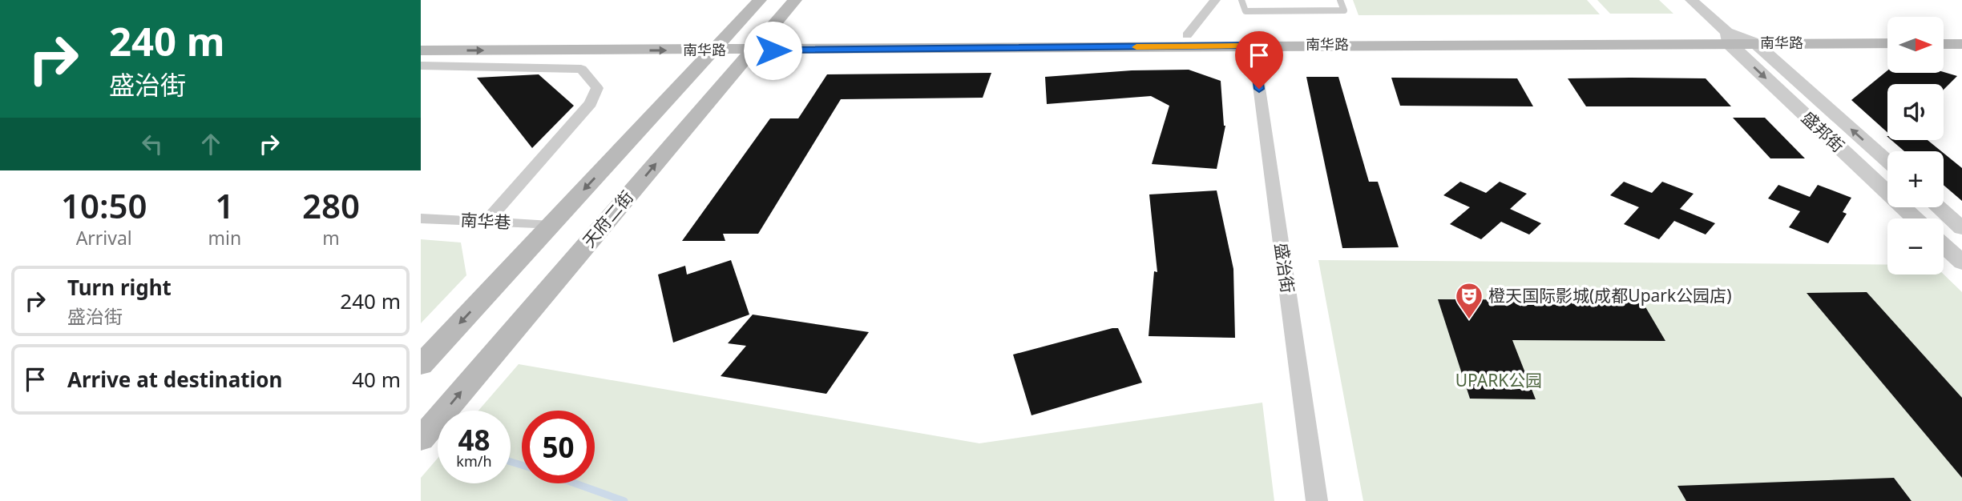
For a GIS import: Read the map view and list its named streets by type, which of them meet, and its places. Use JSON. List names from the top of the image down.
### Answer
{
  "streets": {
    "main road": ["南华路", "天府二街"],
    "street": ["盛邦街", "南华巷", "盛治街"]
  },
  "crossings": [
    ["南华路", "盛邦街"],
    ["南华路", "天府二街"],
    ["南华路", "盛治街"]
  ],
  "parks": ["UPARK公园"],
  "places": {
    "theatre": ["橙天国际影城(成都Upark公园店)"]
  },
  "north": "right",
  "page": {
    "turn": ["240 m", "盛治街"],
    "map_buttons": ["+", "−"],
    "eta": [
      "10:50",
      "Arrival",
      "1",
      "min",
      "280",
      "m"
    ],
    "list": [
      {
        "name": "Turn right",
        "note": "盛治街",
        "value": "240 m"
      },
      {
        "name": "Arrive at destination",
        "value": "40 m"
      }
    ],
    "speed": "48 km/h",
    "limit": "50"
  }
}
